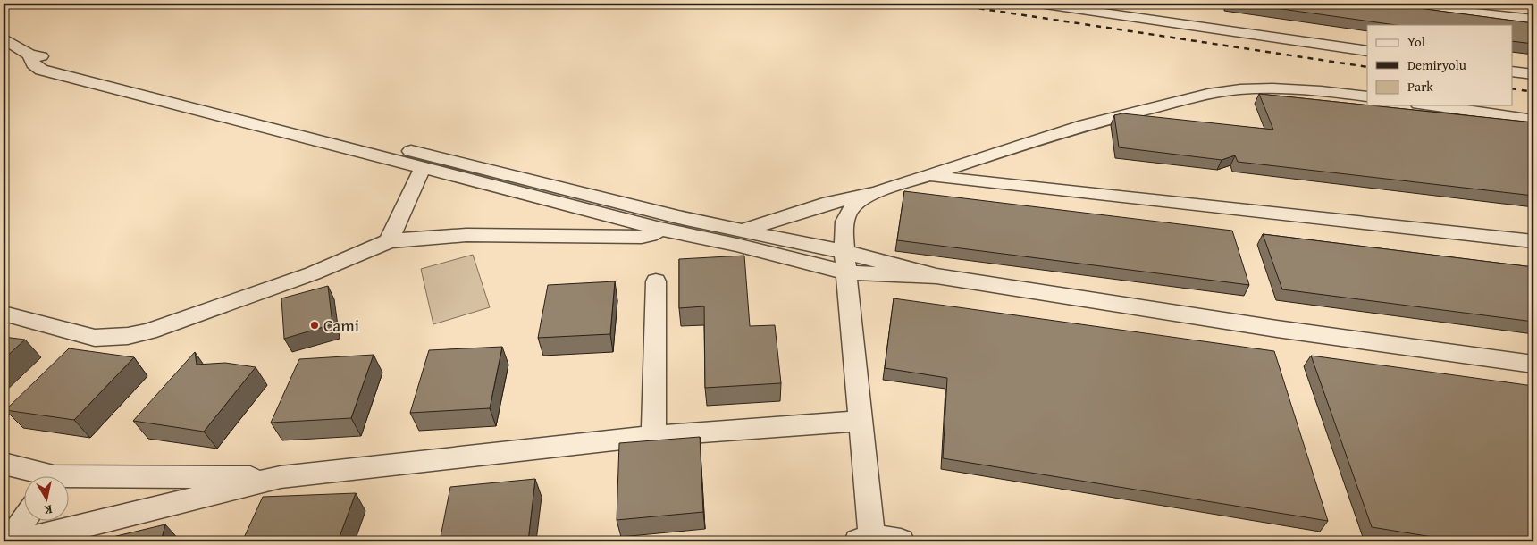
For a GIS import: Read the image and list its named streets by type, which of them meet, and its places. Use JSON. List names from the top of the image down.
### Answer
{
  "places": ["Cami"],
  "legend": ["Yol", "Demiryolu", "Park"],
  "north": "bottom"
}
